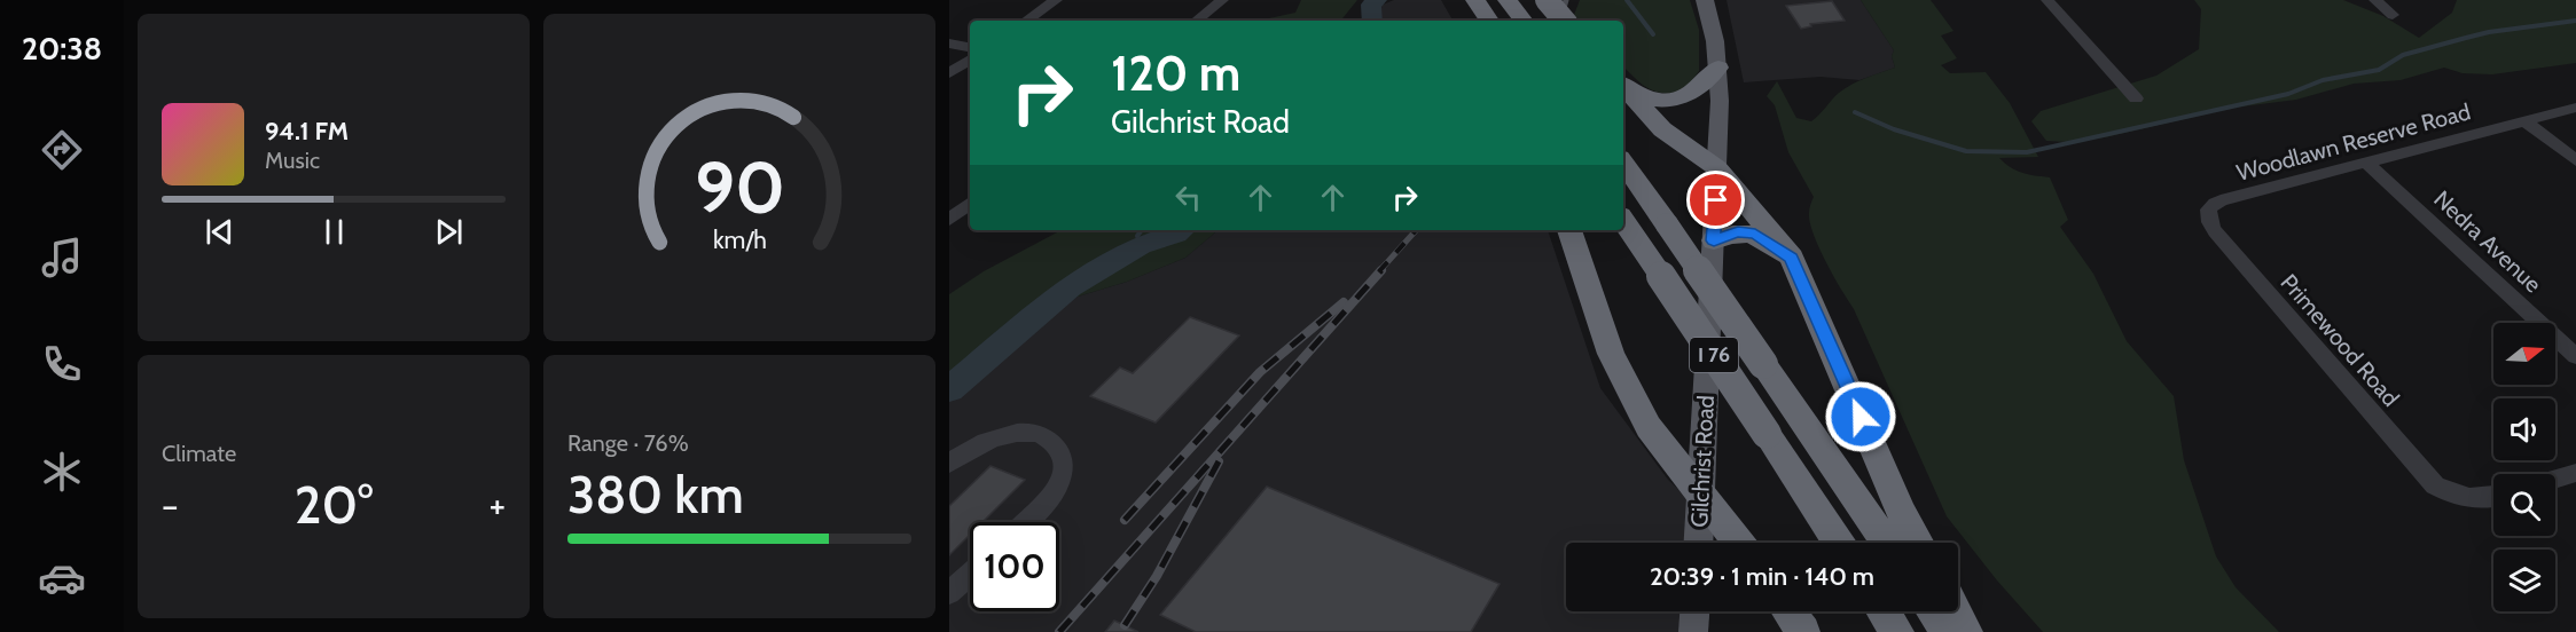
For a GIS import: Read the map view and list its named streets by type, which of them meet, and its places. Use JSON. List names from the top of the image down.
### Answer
{
  "streets": {
    "highway": ["I 76"],
    "main road": ["Gilchrist Road"],
    "street": ["Woodlawn Reserve Road", "Nedra Avenue", "Primewood Road"]
  },
  "crossings": [
    ["Woodlawn Reserve Road", "Nedra Avenue"],
    ["Woodlawn Reserve Road", "Primewood Road"]
  ],
  "north": "right",
  "page": {
    "tabs": "20:38",
    "turn": ["120 m", "Gilchrist Road"],
    "song": ["94.1 FM", "Music"],
    "tile": [
      "Climate",
      ["Range · 76%", "380 km"]
    ],
    "heat": ["−", "20°", "+"],
    "limit": "100",
    "trip": "20:39 · 1 min · 140 m",
    "gauge": ["90", "km/h"]
  }
}
